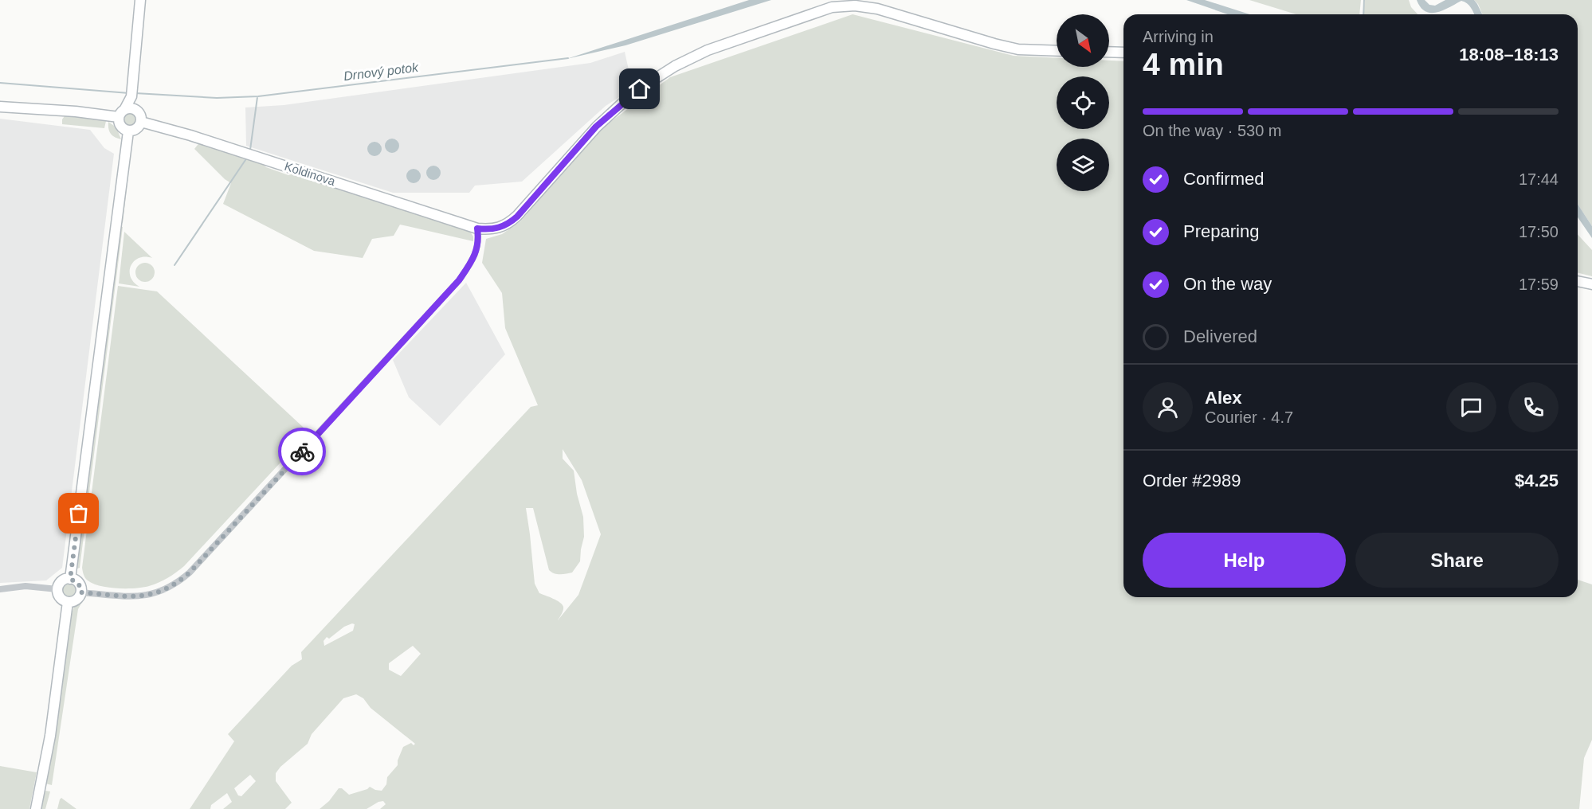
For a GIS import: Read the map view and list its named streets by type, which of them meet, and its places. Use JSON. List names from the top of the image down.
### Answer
{
  "streets": {
    "main road": ["Koldinova"]
  },
  "water": ["Drnový potok"],
  "north": "bottom right",
  "page": {
    "heading": ["4 min", "Arriving in", "18:08–18:13"],
    "panel": [
      "Alex",
      "Courier · 4.7",
      "Order #2989",
      "$4.25"
    ],
    "bar": "On the way · 530 m",
    "list": [
      ["Confirmed", "17:44"],
      ["Preparing", "17:50"],
      ["On the way", "17:59"],
      "Delivered"
    ],
    "buttons": ["Help", "Share"]
  }
}
